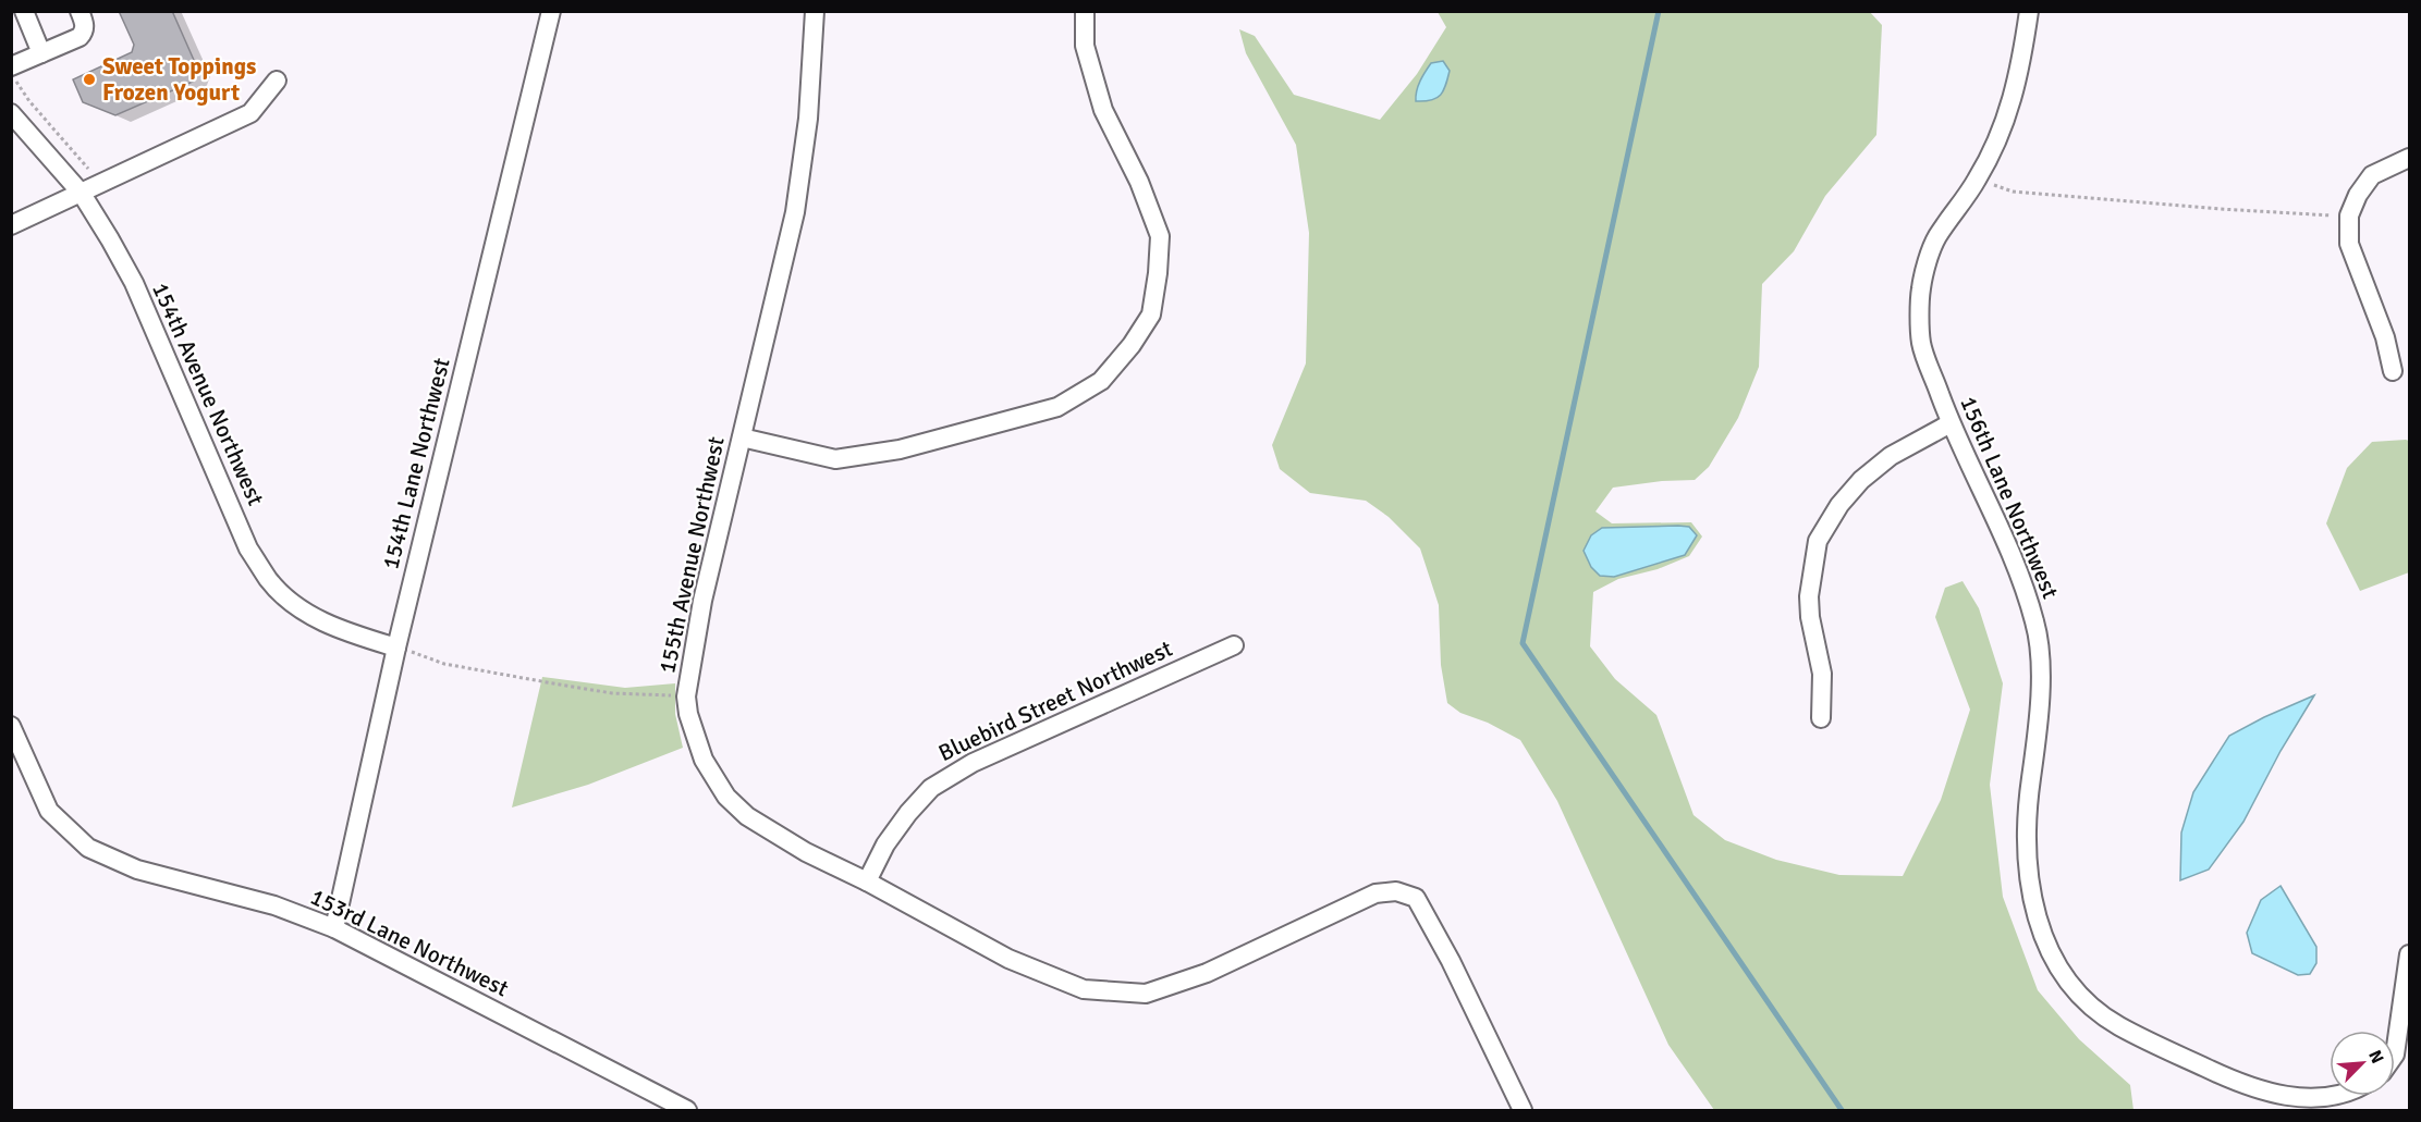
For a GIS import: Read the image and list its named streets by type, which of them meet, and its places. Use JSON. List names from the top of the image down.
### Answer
{
  "streets": {
    "street": [
      "154th Avenue Northwest",
      "154th Lane Northwest",
      "156th Lane Northwest",
      "155th Avenue Northwest",
      "Bluebird Street Northwest",
      "153rd Lane Northwest"
    ]
  },
  "crossings": [
    ["154th Avenue Northwest", "154th Lane Northwest"],
    ["154th Lane Northwest", "153rd Lane Northwest"],
    ["155th Avenue Northwest", "Bluebird Street Northwest"]
  ],
  "places": ["Sweet Toppings Frozen Yogurt"],
  "north": "top right"
}
